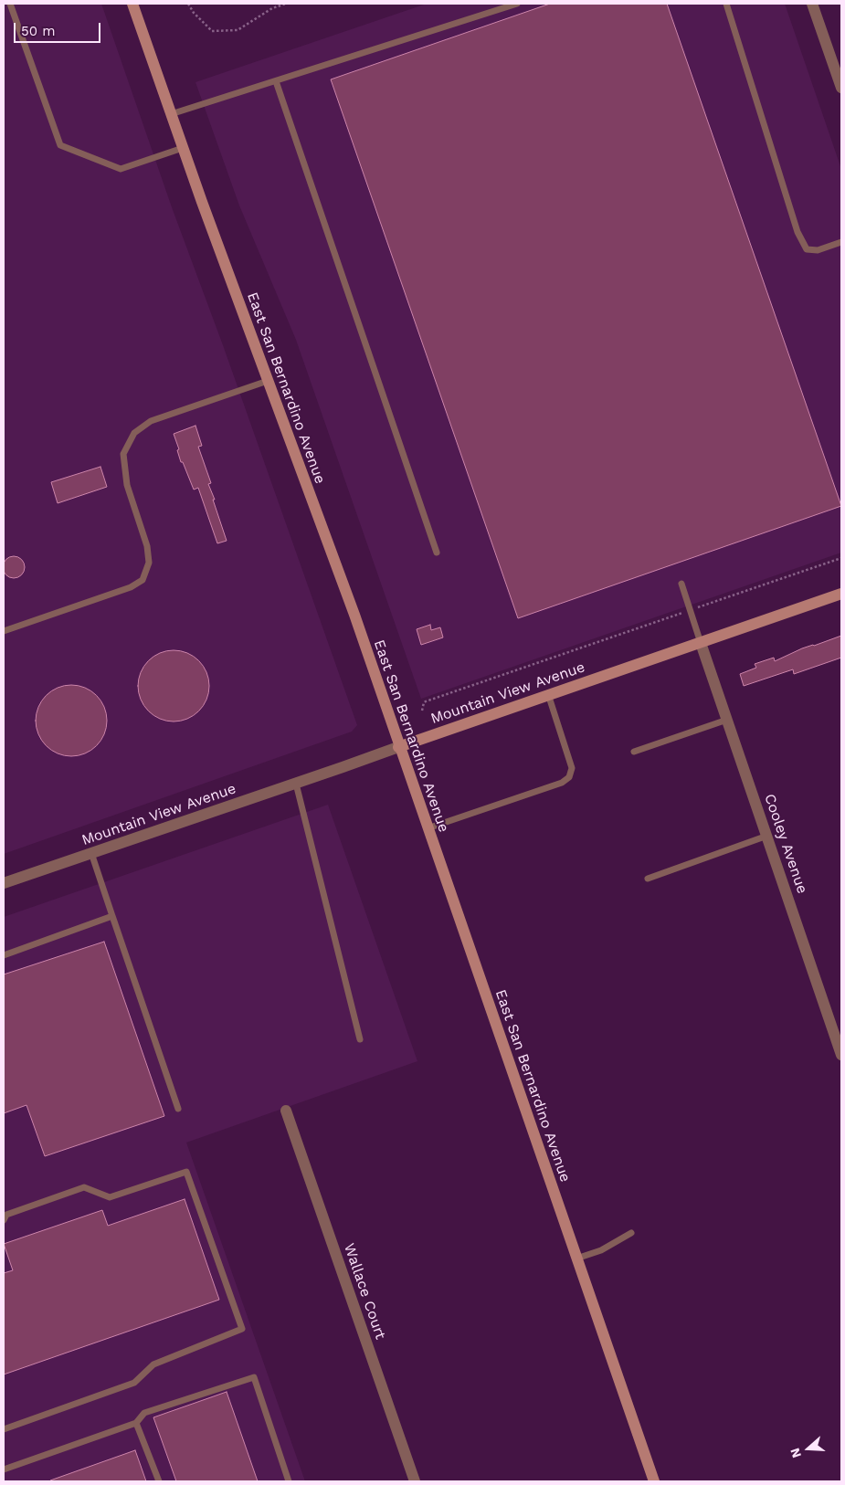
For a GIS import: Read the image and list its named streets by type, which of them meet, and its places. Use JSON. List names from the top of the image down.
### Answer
{
  "streets": {
    "main road": ["East San Bernardino Avenue", "Mountain View Avenue"],
    "street": ["Cooley Avenue", "Wallace Court"]
  },
  "crossings": [
    ["East San Bernardino Avenue", "Mountain View Avenue"],
    ["Mountain View Avenue", "Cooley Avenue"]
  ],
  "scale_bar": "50 m",
  "north": "left"
}
